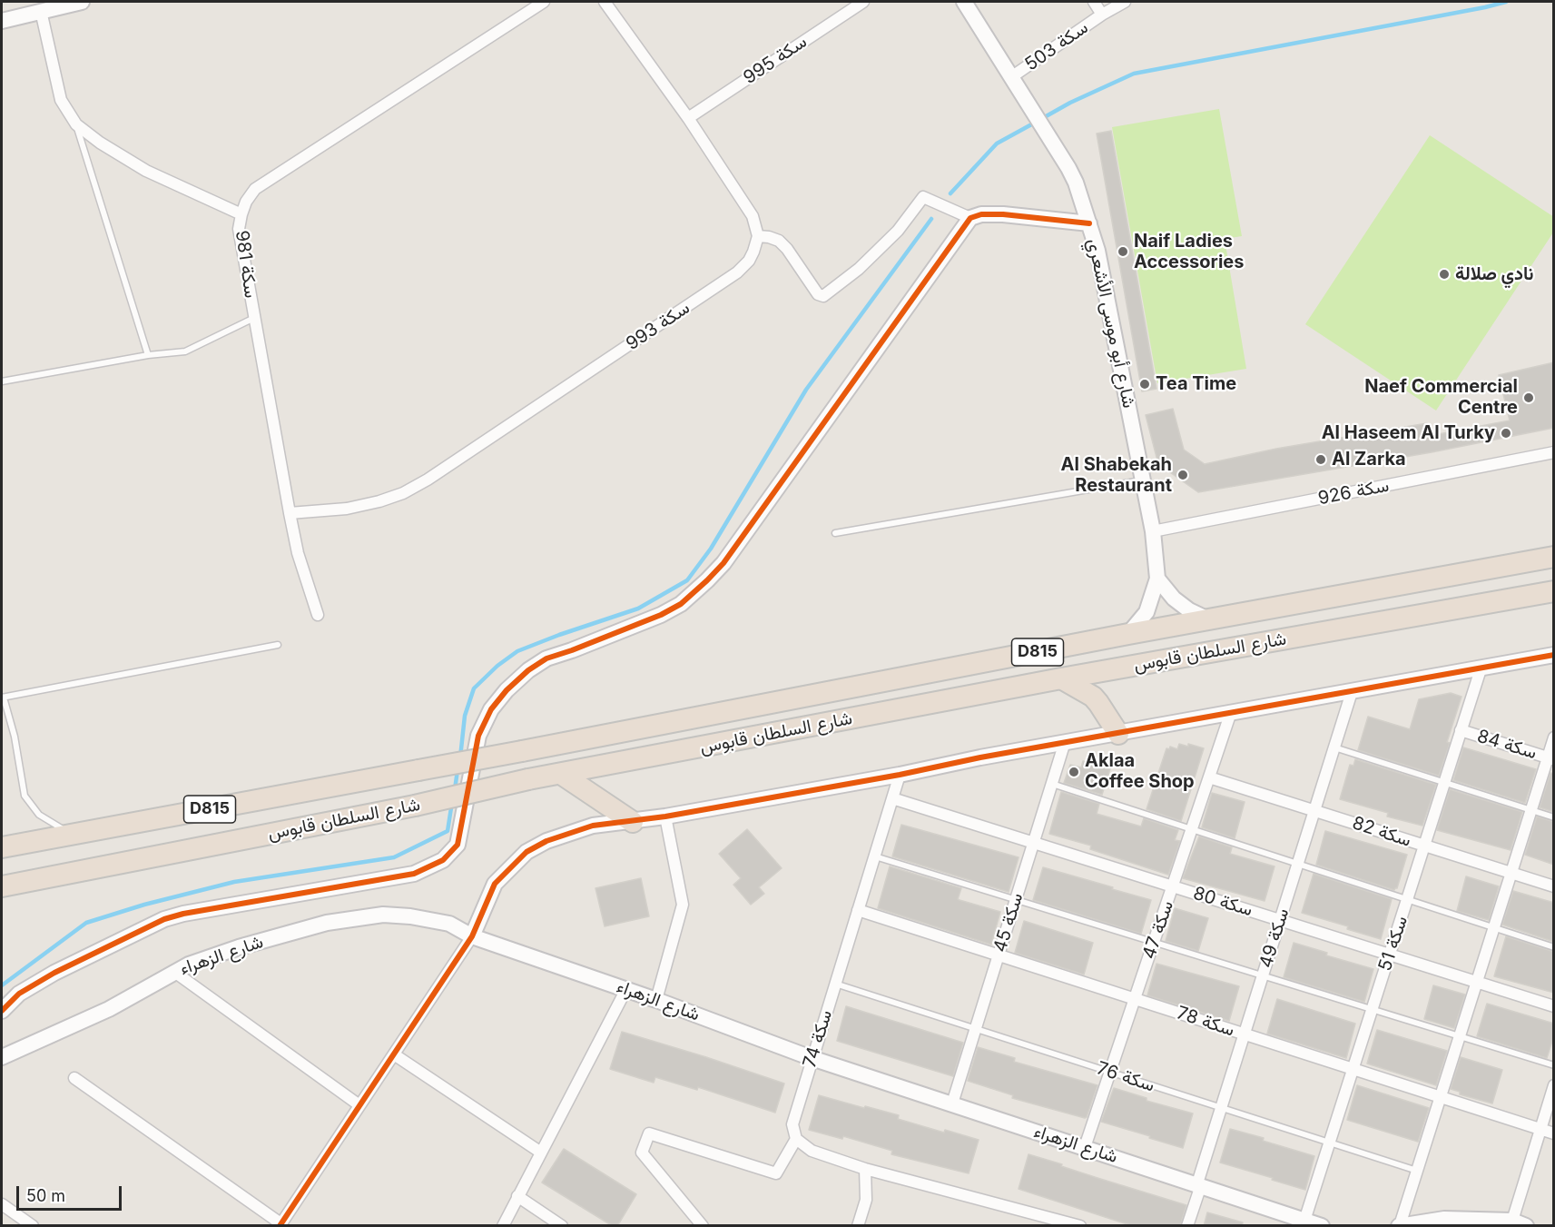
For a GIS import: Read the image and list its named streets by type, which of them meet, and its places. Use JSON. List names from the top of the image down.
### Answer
{
  "streets": {
    "highway": ["D815", "شارع السلطان قابوس"],
    "street": [
      "سكة 503",
      "سكة 995",
      "سكة 981",
      "شارع أبو موسى الأشعري",
      "سكة 993",
      "سكة 926",
      "سكة 84",
      "سكة 82",
      "سكة 80",
      "سكة 45",
      "سكة 47",
      "سكة 49",
      "سكة 51",
      "شارع الزهراء",
      "سكة 78",
      "سكة 74"
    ],
    "lane": ["سكة 76"]
  },
  "crossings": [
    ["سكة 503", "شارع أبو موسى الأشعري"],
    ["سكة 981", "سكة 993"],
    ["شارع أبو موسى الأشعري", "سكة 926"],
    ["شارع أبو موسى الأشعري", "شارع السلطان قابوس"],
    ["سكة 84", "سكة 51"],
    ["سكة 82", "سكة 47"],
    ["سكة 82", "سكة 49"],
    ["سكة 82", "سكة 51"],
    ["سكة 80", "سكة 45"],
    ["سكة 80", "سكة 47"],
    ["سكة 80", "سكة 49"],
    ["سكة 80", "سكة 51"],
    ["سكة 80", "سكة 74"],
    ["سكة 45", "شارع الزهراء"],
    ["سكة 45", "سكة 78"],
    ["سكة 45", "سكة 76"],
    ["سكة 47", "شارع الزهراء"],
    ["سكة 47", "سكة 78"],
    ["سكة 47", "سكة 76"],
    ["سكة 49", "شارع الزهراء"],
    ["سكة 49", "سكة 78"],
    ["سكة 49", "سكة 76"],
    ["سكة 51", "شارع الزهراء"],
    ["سكة 51", "سكة 78"],
    ["سكة 51", "سكة 76"],
    ["شارع الزهراء", "سكة 74"],
    ["سكة 78", "سكة 74"],
    ["سكة 74", "سكة 76"]
  ],
  "places": [
    "Naif Ladies Accessories",
    "نادي صلالة",
    "Tea Time",
    "Naef Commercial Centre",
    "Al Haseem Al Turky",
    "Al Zarka",
    "Al Shabekah Restaurant",
    "Aklaa Coffee Shop"
  ],
  "scale_bar": "50 m"
}
